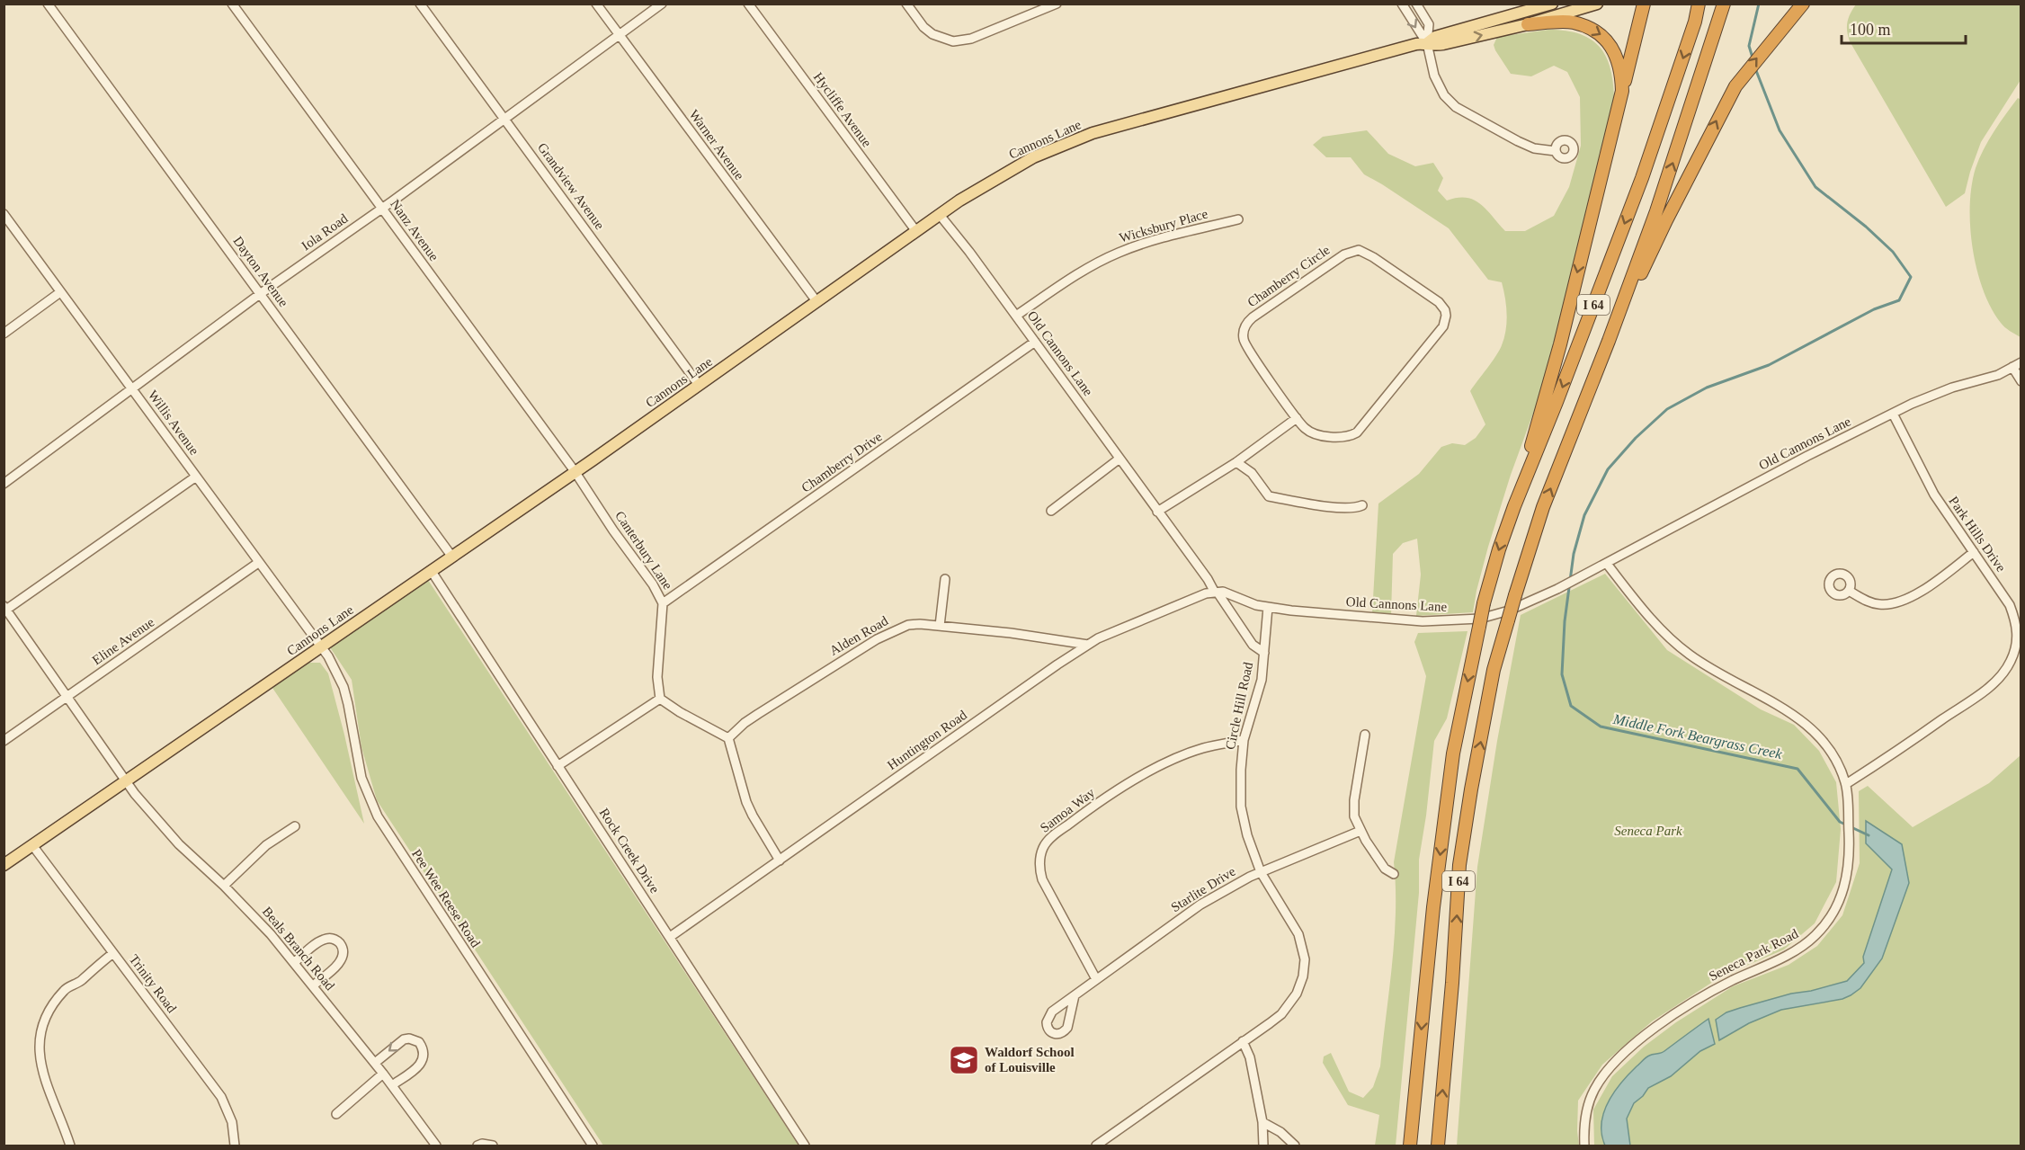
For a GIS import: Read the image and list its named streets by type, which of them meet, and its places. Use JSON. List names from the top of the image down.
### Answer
{
  "streets": {
    "highway": ["I 64"],
    "main road": ["Cannons Lane"],
    "street": [
      "Hycliffe Avenue",
      "Warner Avenue",
      "Grandview Avenue",
      "Wicksbury Place",
      "Nanz Avenue",
      "Iola Road",
      "Dayton Avenue",
      "Chamberry Circle",
      "Old Cannons Lane",
      "Willis Avenue",
      "Chamberry Drive",
      "Park Hills Drive",
      "Canterbury Lane",
      "Alden Road",
      "Eline Avenue",
      "Circle Hill Road",
      "Huntington Road",
      "Samoa Way",
      "Rock Creek Drive",
      "Starlite Drive",
      "Pee Wee Reese Road",
      "Beals Branch Road",
      "Seneca Park Road",
      "Trinity Road"
    ]
  },
  "crossings": [
    ["Hycliffe Avenue", "Cannons Lane"],
    ["Cannons Lane", "Warner Avenue"],
    ["Cannons Lane", "Grandview Avenue"],
    ["Cannons Lane", "Nanz Avenue"],
    ["Cannons Lane", "Dayton Avenue"],
    ["Cannons Lane", "Old Cannons Lane"],
    ["Cannons Lane", "Willis Avenue"],
    ["Cannons Lane", "Canterbury Lane"],
    ["Cannons Lane", "Rock Creek Drive"],
    ["Cannons Lane", "Pee Wee Reese Road"],
    ["Cannons Lane", "Beals Branch Road"],
    ["Cannons Lane", "Trinity Road"],
    ["Warner Avenue", "Iola Road"],
    ["Grandview Avenue", "Iola Road"],
    ["Wicksbury Place", "Old Cannons Lane"],
    ["Nanz Avenue", "Iola Road"],
    ["Nanz Avenue", "Canterbury Lane"],
    ["Iola Road", "Dayton Avenue"],
    ["Iola Road", "Willis Avenue"],
    ["Old Cannons Lane", "Chamberry Drive"],
    ["Old Cannons Lane", "Park Hills Drive"],
    ["Old Cannons Lane", "Circle Hill Road"],
    ["Old Cannons Lane", "Huntington Road"],
    ["Old Cannons Lane", "Seneca Park Road"],
    ["Willis Avenue", "Eline Avenue"],
    ["Willis Avenue", "Pee Wee Reese Road"],
    ["Chamberry Drive", "Canterbury Lane"],
    ["Park Hills Drive", "Seneca Park Road"],
    ["Alden Road", "Huntington Road"],
    ["Eline Avenue", "Beals Branch Road"],
    ["Circle Hill Road", "Samoa Way"],
    ["Circle Hill Road", "Starlite Drive"],
    ["Huntington Road", "Rock Creek Drive"],
    ["Samoa Way", "Starlite Drive"]
  ],
  "water": ["Middle Fork Beargrass Creek"],
  "parks": ["Seneca Park"],
  "places": {
    "school or university": ["Waldorf School of Louisville"]
  },
  "scale_bar": "100 m"
}
